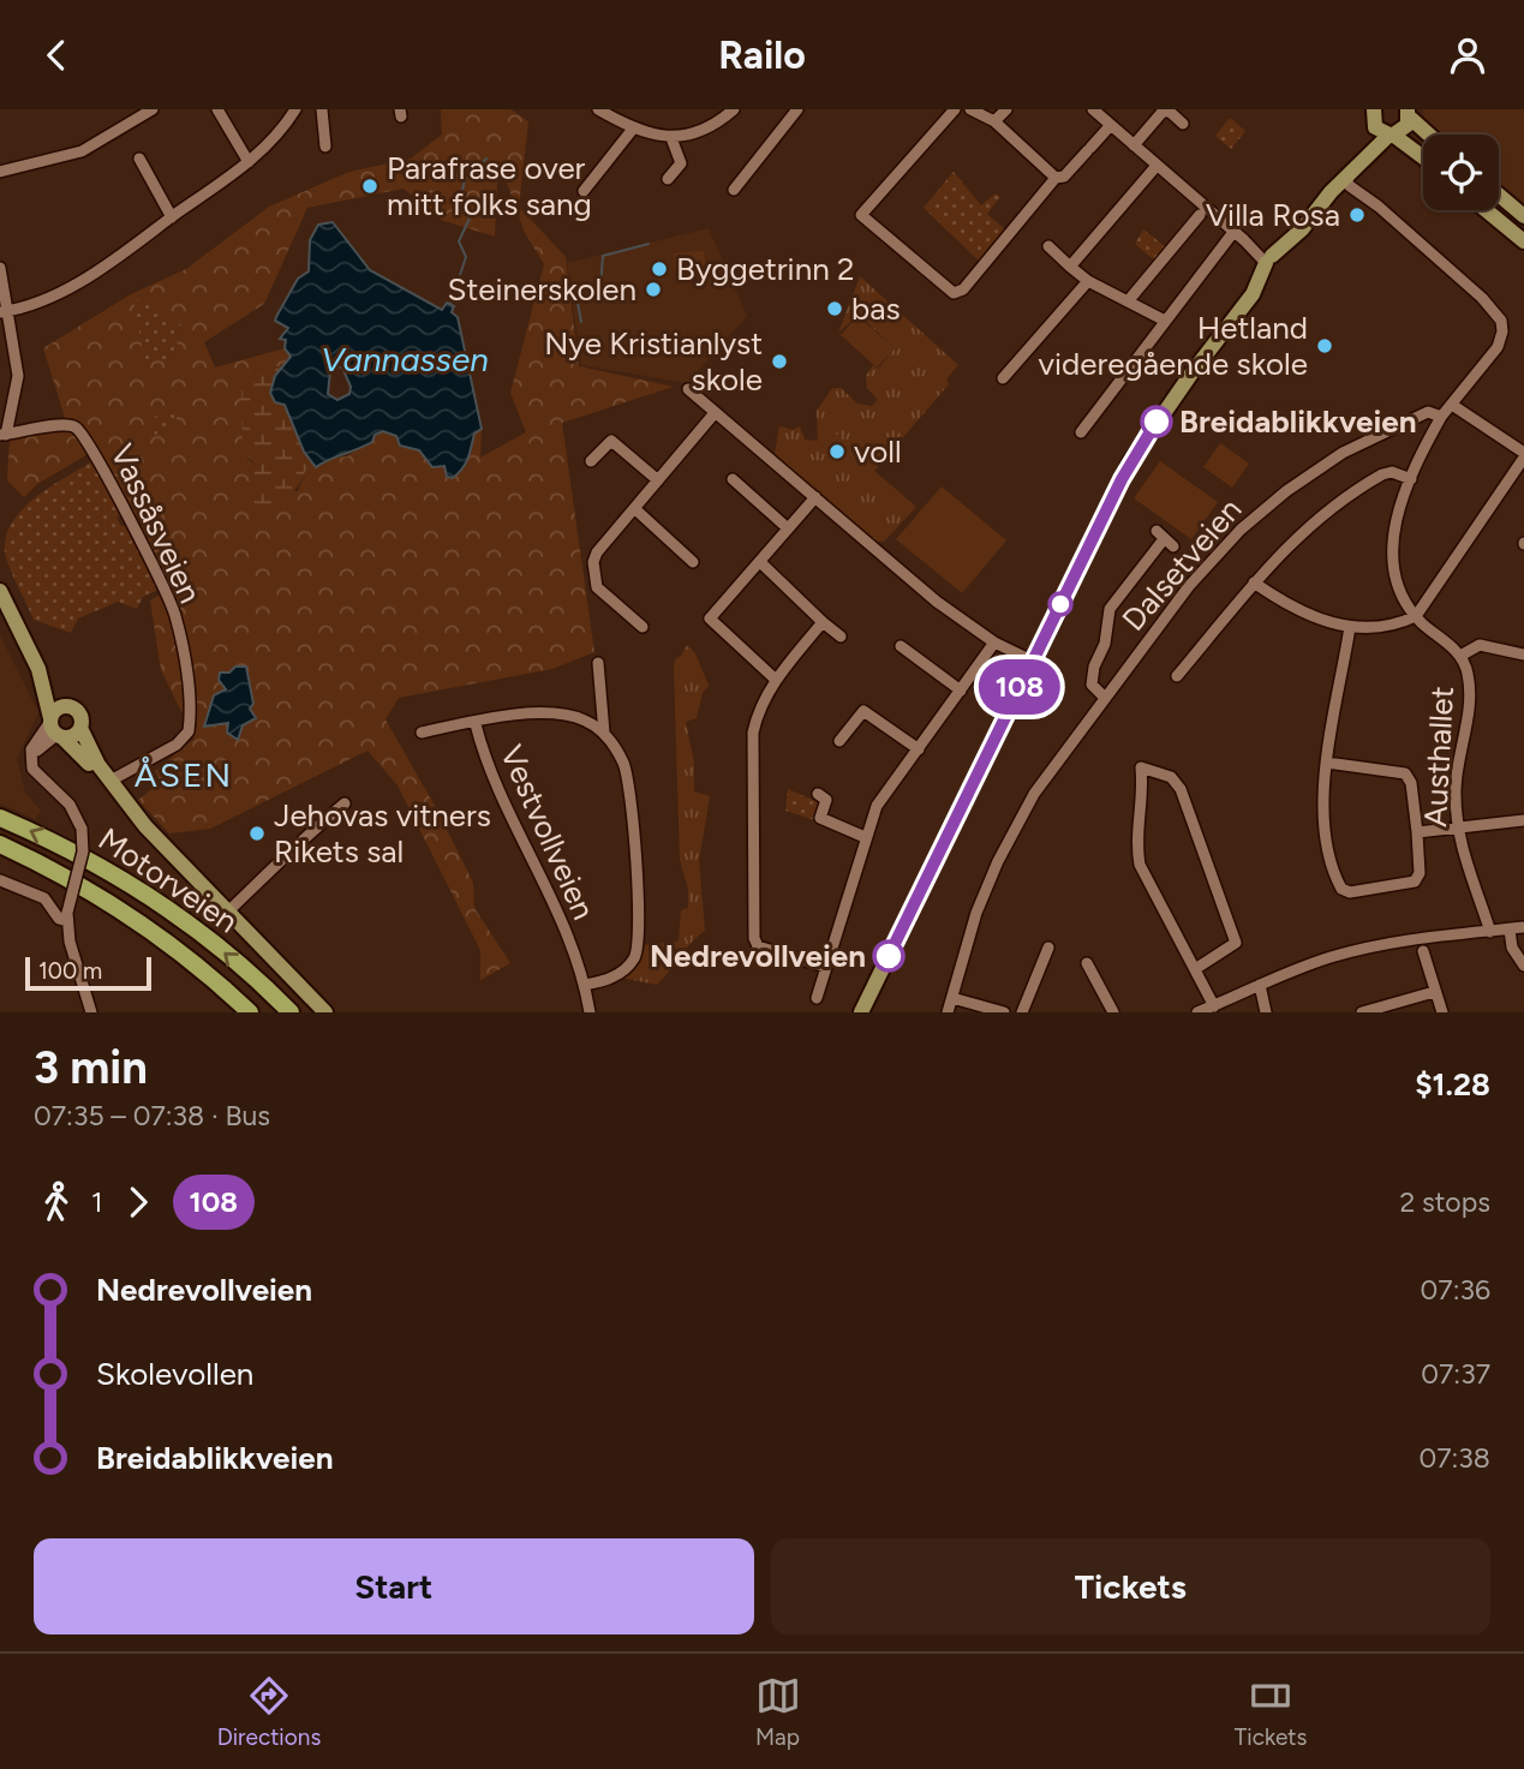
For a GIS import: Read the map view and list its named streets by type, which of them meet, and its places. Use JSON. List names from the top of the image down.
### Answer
{
  "streets": {
    "highway": ["Motorveien"],
    "street": [
      "Vassåsveien",
      "Dalsetveien",
      "Austhallet",
      "Vestvollveien"
    ]
  },
  "crossings": [
    ["Dalsetveien", "Austhallet"]
  ],
  "districts": ["ÅSEN"],
  "water": ["Vannassen"],
  "places": [
    "Parafrase over mitt folks sang",
    "Villa Rosa",
    "Byggetrinn 2",
    "Steinerskolen",
    "bas",
    "Hetland videregående skole",
    "Nye Kristianlyst skole",
    "Breidablikkveien",
    "voll",
    "Jehovas vitners Rikets sal",
    "Nedrevollveien"
  ],
  "lines": ["bus line 108"],
  "scale_bar": "100 m",
  "page": {
    "header": "Railo",
    "on_map": "108",
    "scale": "100 m",
    "heading": ["3 min", "07:35 – 07:38 · Bus", "$1.28"],
    "legs": ["1", "108", "2 stops"],
    "list": [
      {
        "name": "Nedrevollveien",
        "value": "07:36"
      },
      {
        "name": "Skolevollen",
        "value": "07:37"
      },
      {
        "name": "Breidablikkveien",
        "value": "07:38"
      }
    ],
    "buttons": ["Start", "Tickets"],
    "tabs": ["Directions", "Map", "Tickets"]
  }
}
